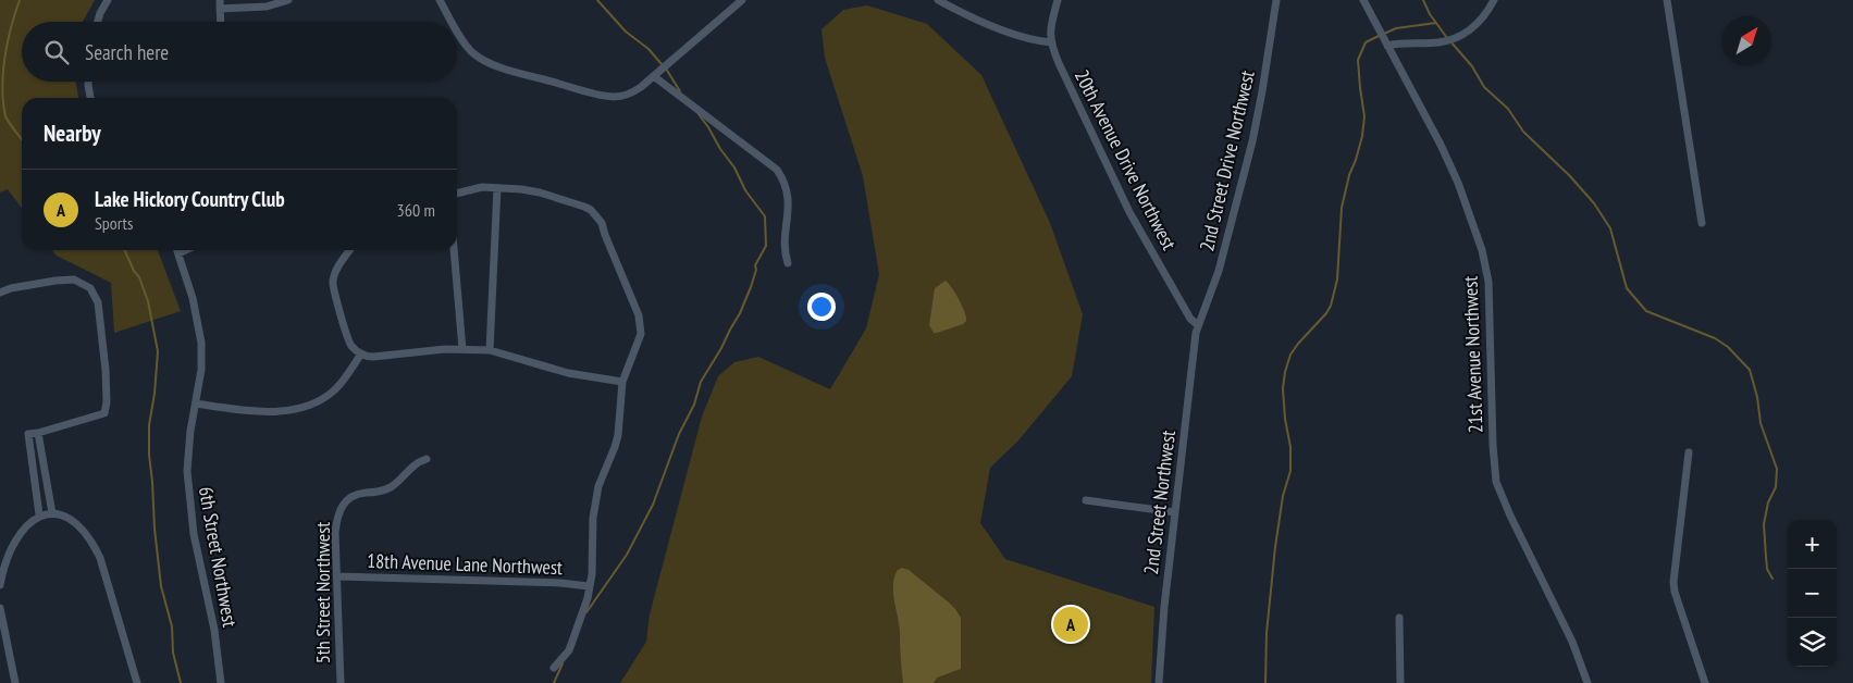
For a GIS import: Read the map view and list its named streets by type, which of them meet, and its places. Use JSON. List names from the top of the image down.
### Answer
{
  "streets": {
    "street": [
      "20th Avenue Drive Northwest",
      "2nd Street Drive Northwest",
      "21st Avenue Northwest",
      "2nd Street Northwest",
      "6th Street Northwest",
      "18th Avenue Lane Northwest",
      "5th Street Northwest"
    ]
  },
  "crossings": [
    ["20th Avenue Drive Northwest", "2nd Street Drive Northwest"],
    ["20th Avenue Drive Northwest", "2nd Street Northwest"],
    ["2nd Street Drive Northwest", "2nd Street Northwest"],
    ["18th Avenue Lane Northwest", "5th Street Northwest"]
  ],
  "north": "top right",
  "page": {
    "search": "Search here",
    "heading": "Nearby",
    "list": [
      {
        "mark": "A",
        "name": "Lake Hickory Country Club",
        "note": "Sports",
        "value": "360 m"
      }
    ],
    "map_buttons": ["+", "−"],
    "pins": "A"
  }
}
